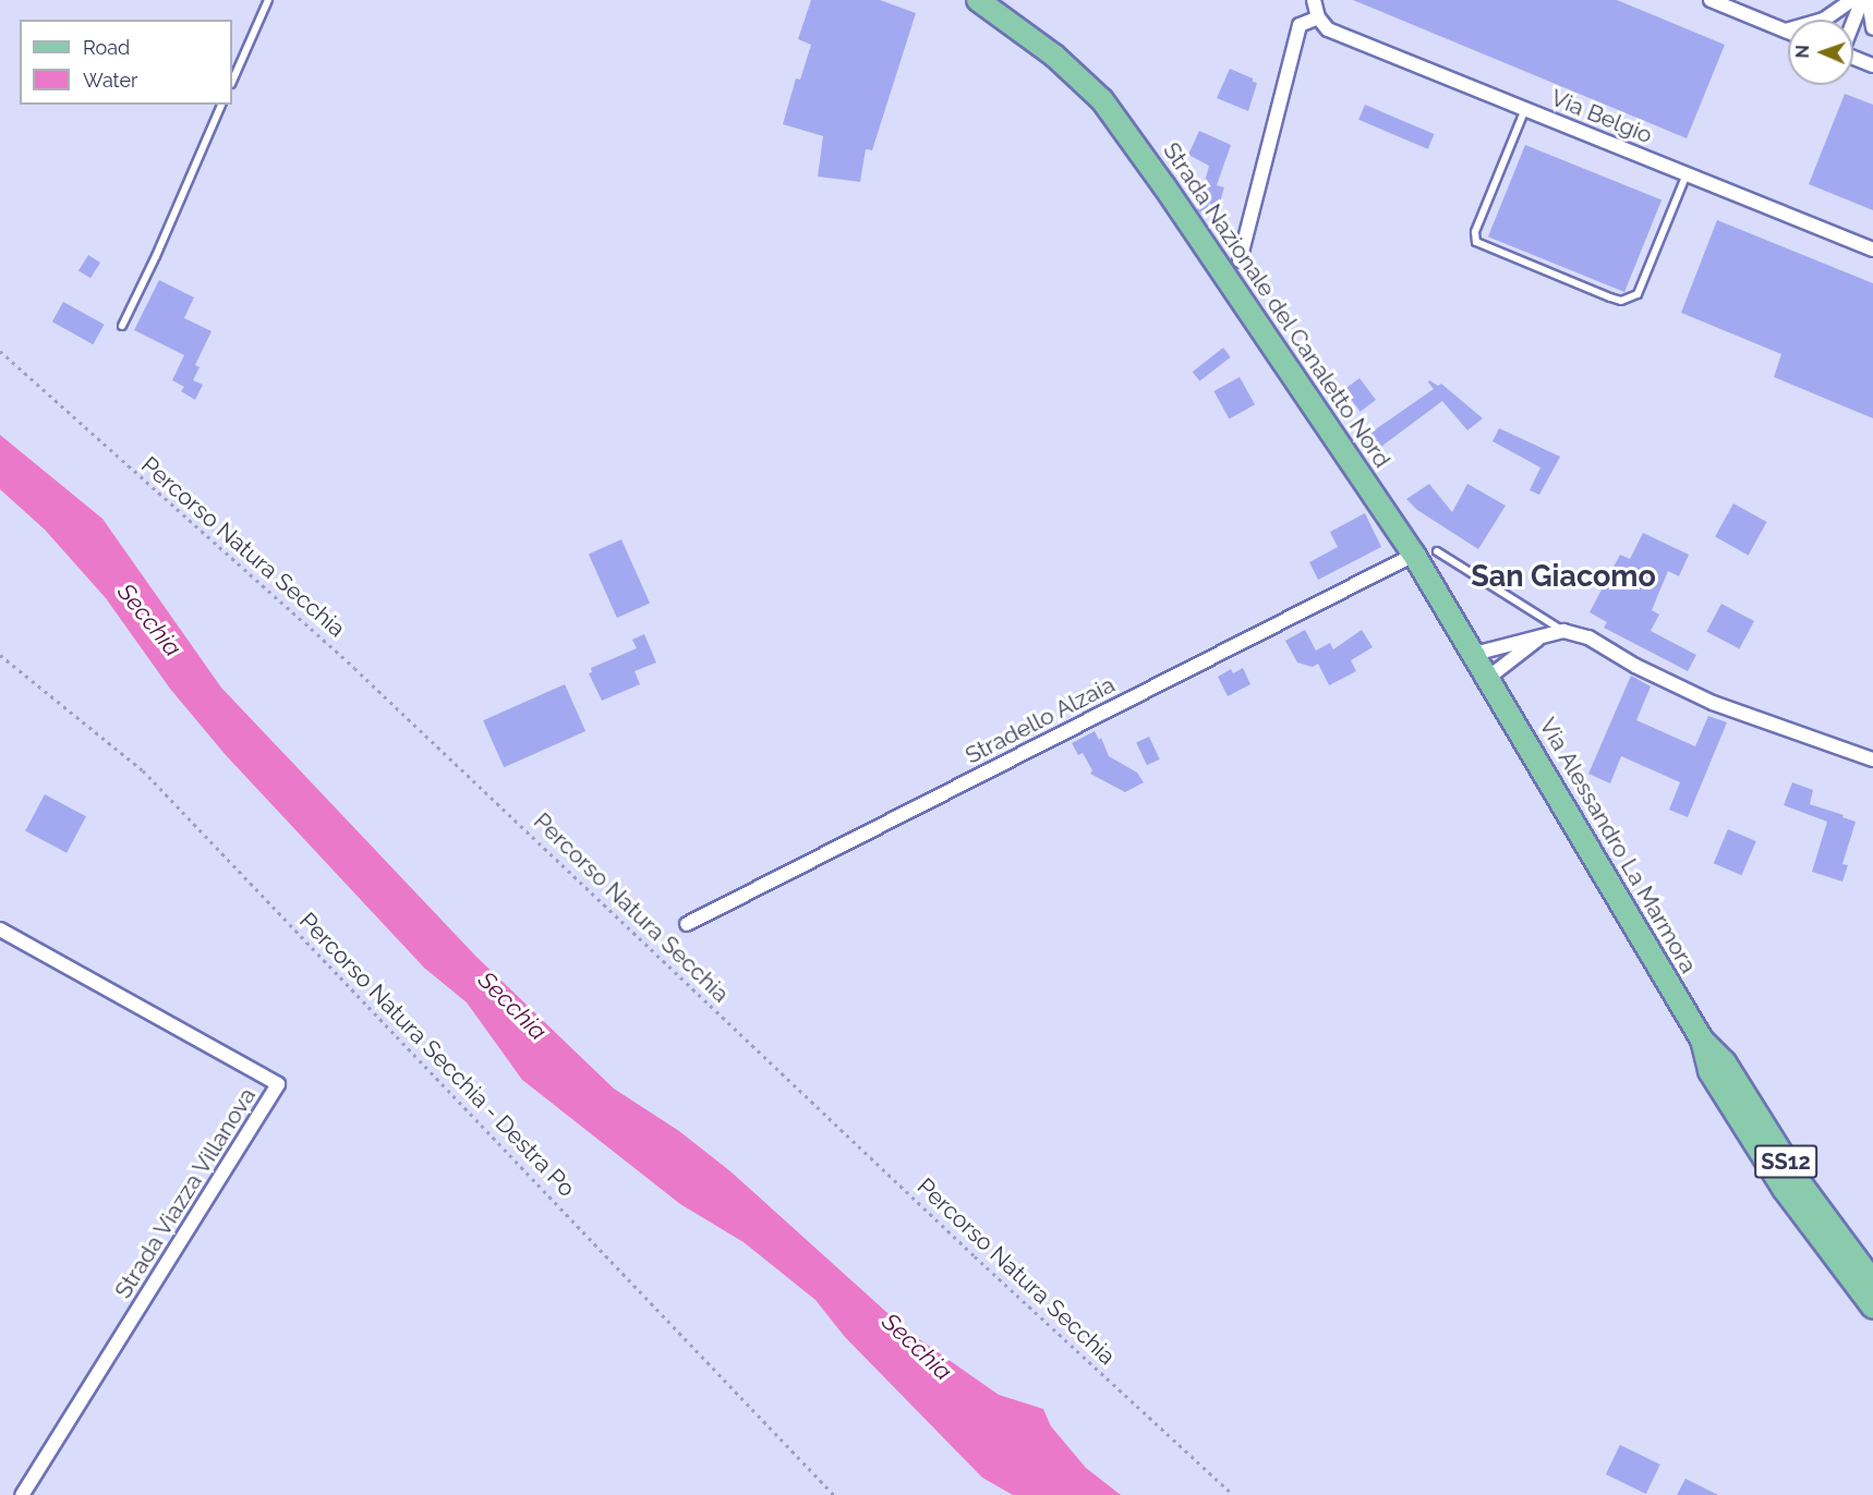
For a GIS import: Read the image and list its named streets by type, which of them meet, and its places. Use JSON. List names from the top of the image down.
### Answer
{
  "streets": {
    "main road": ["Strada Nazionale del Canaletto Nord", "Via Alessandro La Marmora", "SS12"],
    "street": ["Via Belgio", "Stradello Alzaia", "Strada Viazza Villanova"],
    "path": ["Percorso Natura Secchia", "Percorso Natura Secchia - Destra Po"]
  },
  "crossings": [
    ["Strada Nazionale del Canaletto Nord", "Stradello Alzaia"],
    ["Strada Nazionale del Canaletto Nord", "Via Alessandro La Marmora"]
  ],
  "districts": ["San Giacomo"],
  "water": ["Secchia"],
  "legend": ["Road", "Water"],
  "north": "left"
}
